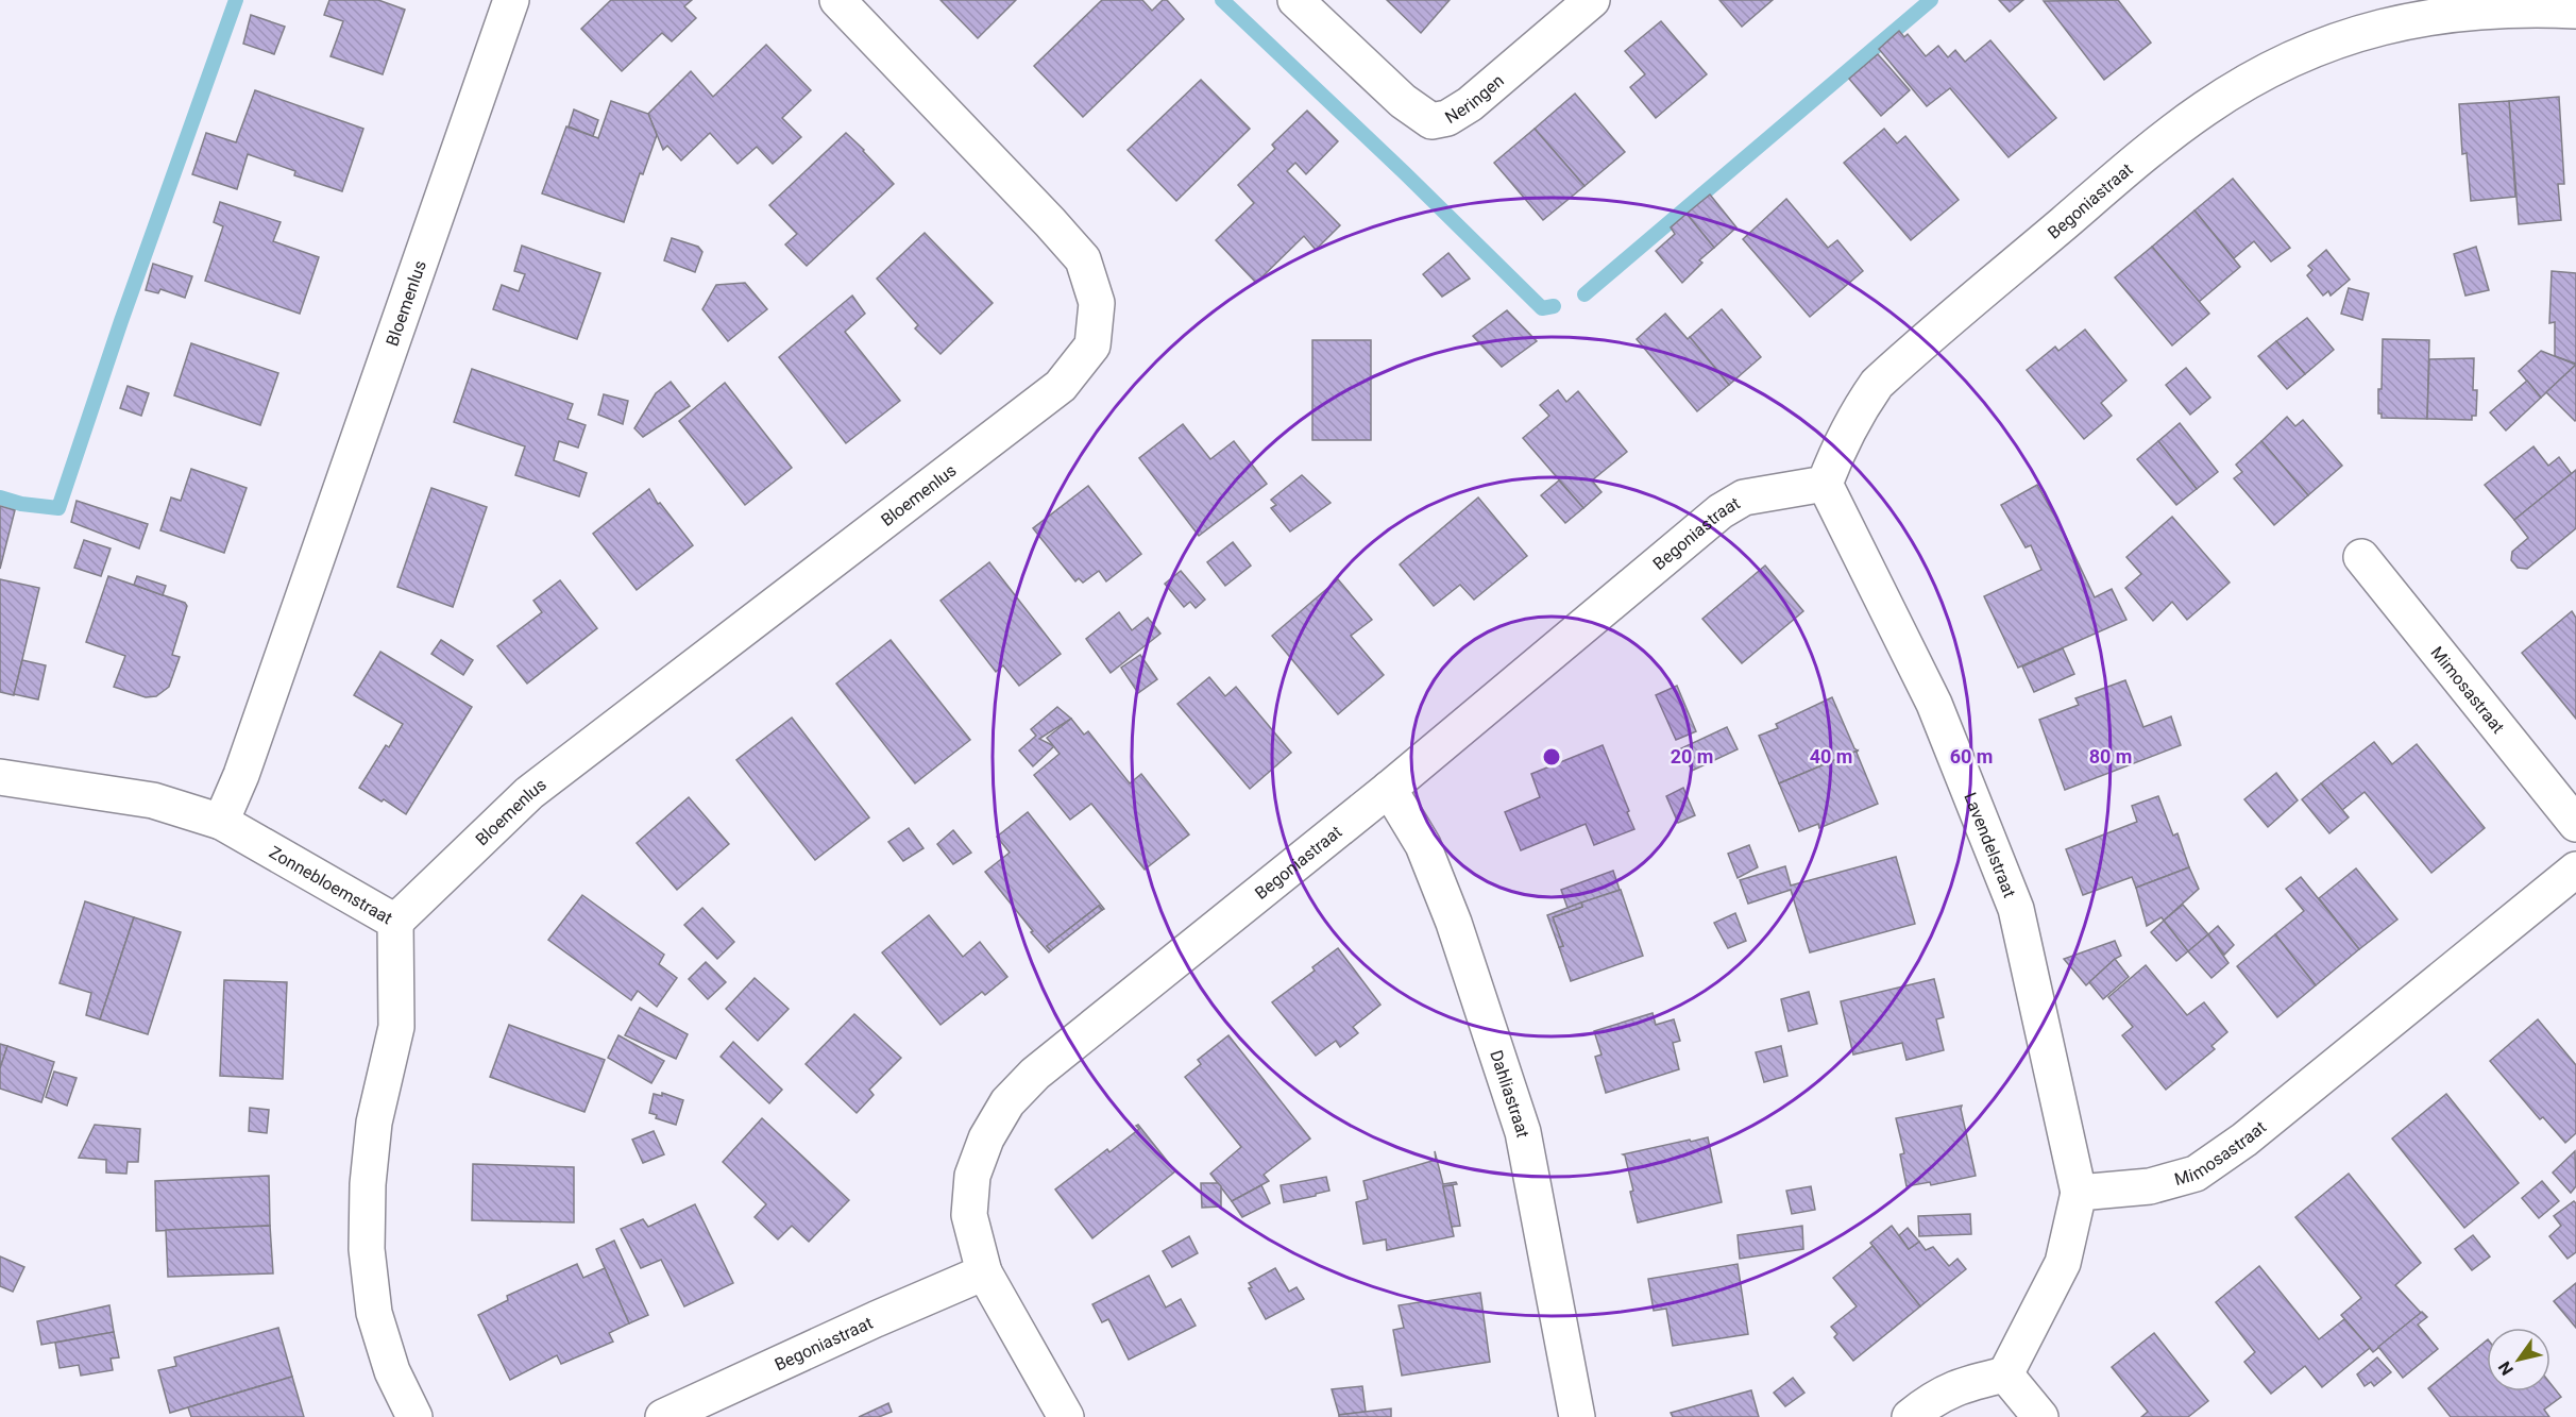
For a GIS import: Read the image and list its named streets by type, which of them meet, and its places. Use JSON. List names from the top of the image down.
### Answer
{
  "streets": {
    "street": [
      "Neringen",
      "Begoniastraat",
      "Bloemenlus",
      "Mimosastraat",
      "Lavendelstraat",
      "Zonnebloemstraat",
      "Dahliastraat"
    ]
  },
  "crossings": [
    ["Begoniastraat", "Lavendelstraat"],
    ["Begoniastraat", "Dahliastraat"],
    ["Bloemenlus", "Zonnebloemstraat"],
    ["Mimosastraat", "Lavendelstraat"]
  ],
  "north": "bottom left",
  "rings": [
    "20 m",
    "40 m",
    "60 m",
    "80 m"
  ]
}
